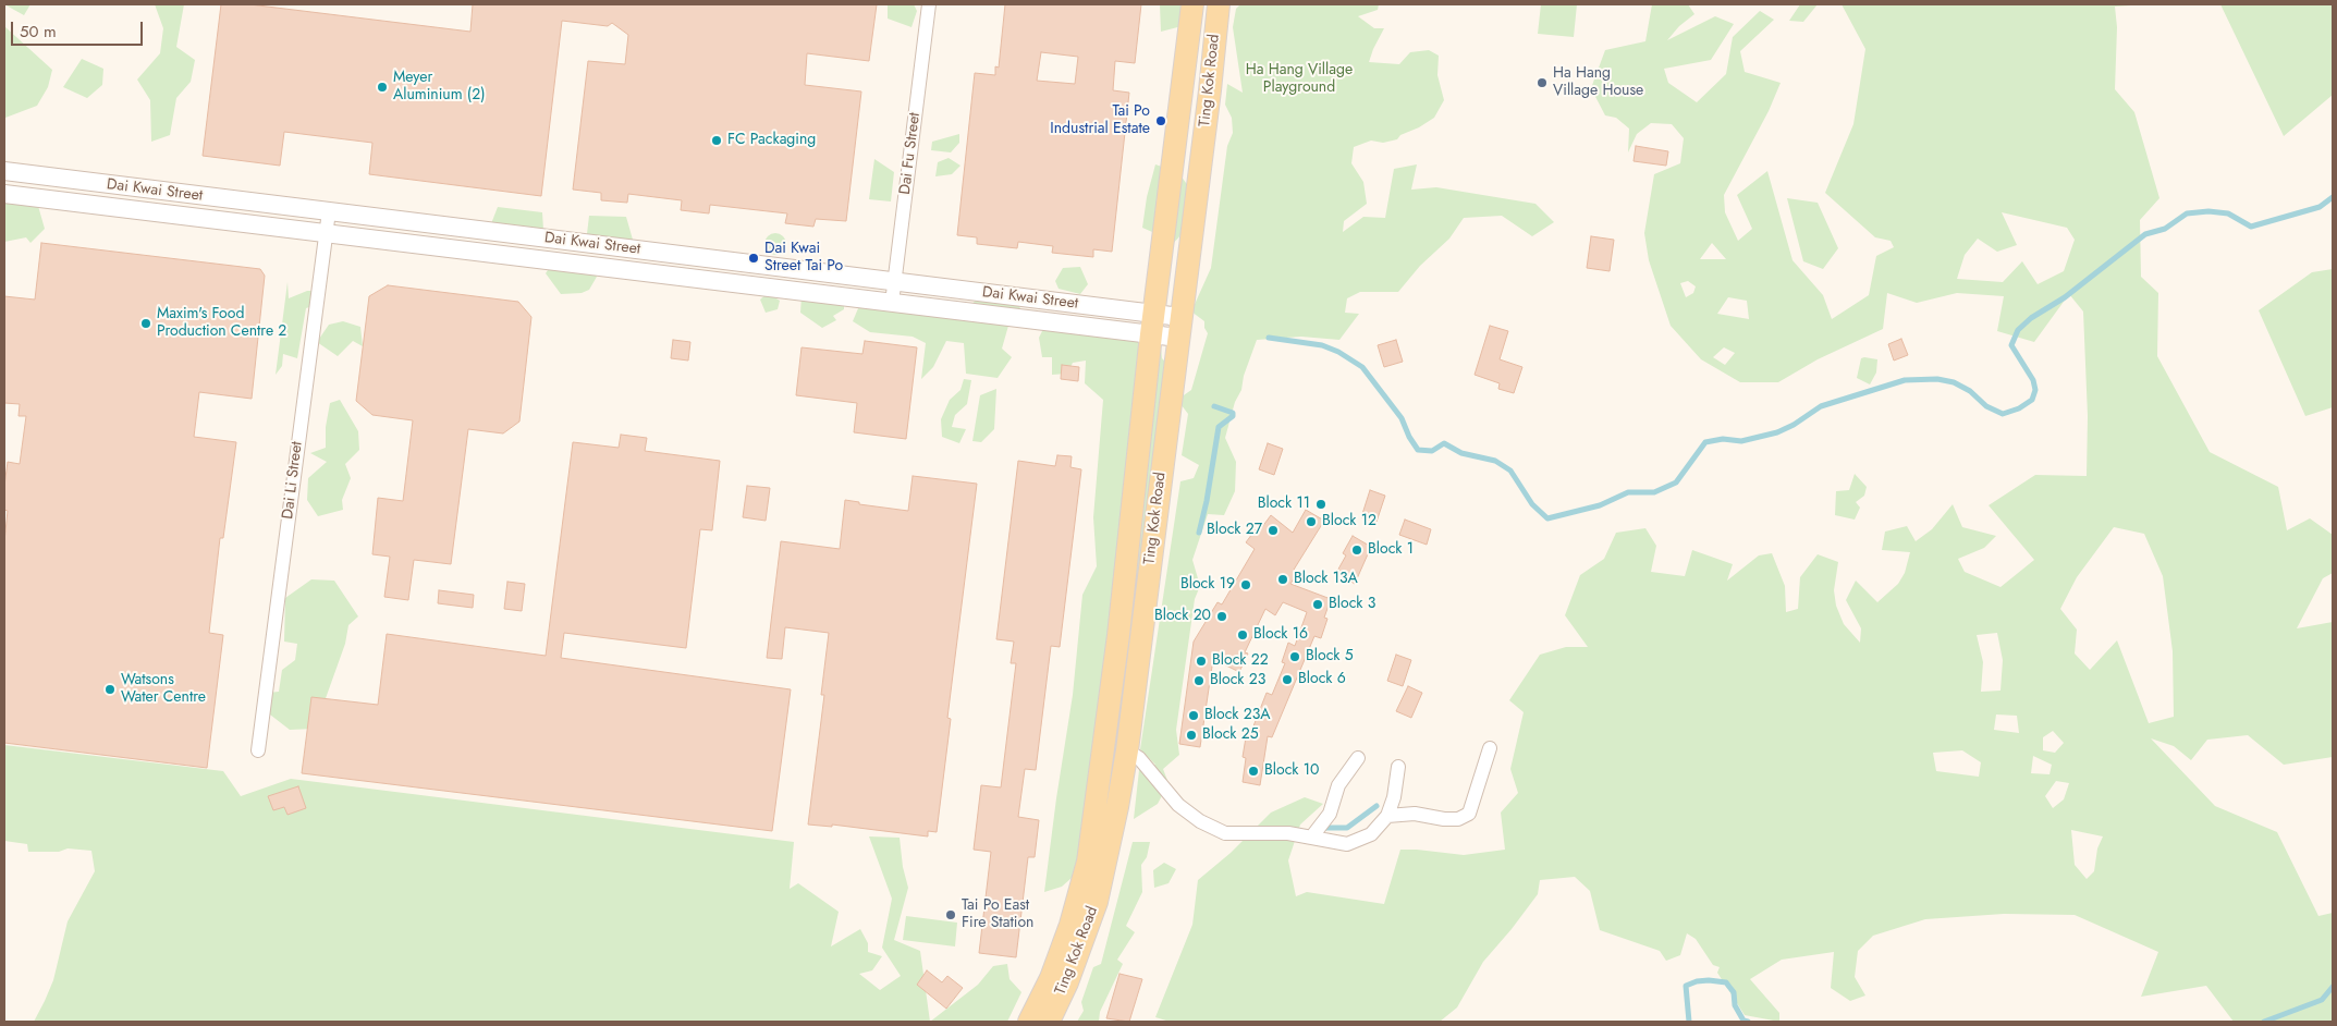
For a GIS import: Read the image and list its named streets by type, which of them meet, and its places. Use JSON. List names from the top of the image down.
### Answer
{
  "streets": {
    "main road": ["Ting Kok Road"],
    "street": ["Dai Fu Street", "Dai Kwai Street", "Dai Li Street"]
  },
  "crossings": [
    ["Ting Kok Road", "Dai Kwai Street"],
    ["Dai Fu Street", "Dai Kwai Street"],
    ["Dai Kwai Street", "Dai Li Street"]
  ],
  "parks": ["Ha Hang Village Playground"],
  "places": [
    "Ha Hang Village House",
    "Meyer Aluminium (2)",
    "Tai Po Industrial Estate",
    "FC Packaging",
    "Dai Kwai Street Tai Po",
    "Maxim's Food Production Centre 2",
    "Block 11",
    "Block 12",
    "Block 27",
    "Block 1",
    "Block 13A",
    "Block 19",
    "Block 3",
    "Block 20",
    "Block 16",
    "Block 5",
    "Block 22",
    "Block 6",
    "Block 23",
    "Watsons Water Centre",
    "Block 23A",
    "Block 25",
    "Block 10",
    "Tai Po East Fire Station"
  ],
  "scale_bar": "50 m"
}
